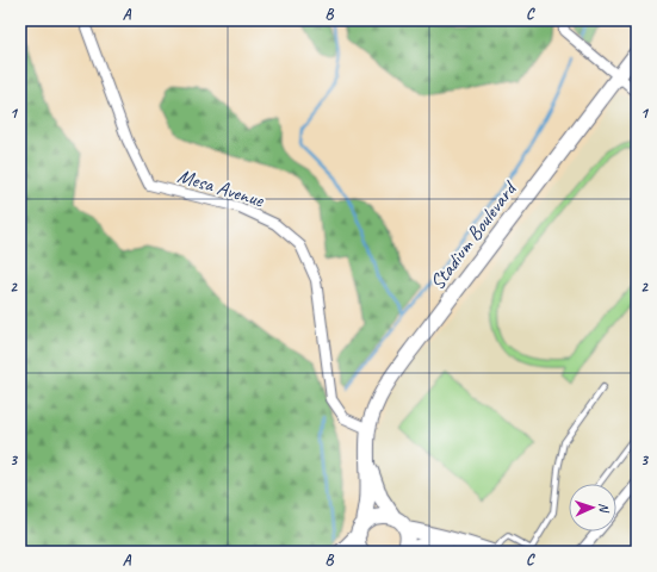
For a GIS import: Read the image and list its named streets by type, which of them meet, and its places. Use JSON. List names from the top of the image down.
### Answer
{
  "streets": {
    "main road": ["Stadium Boulevard"],
    "street": ["Mesa Avenue"]
  },
  "crossings": [
    ["Mesa Avenue", "Stadium Boulevard"]
  ],
  "north": "right",
  "grid": {
    "columns": ["A", "B", "C"],
    "rows": ["1", "2", "3"]
  }
}
